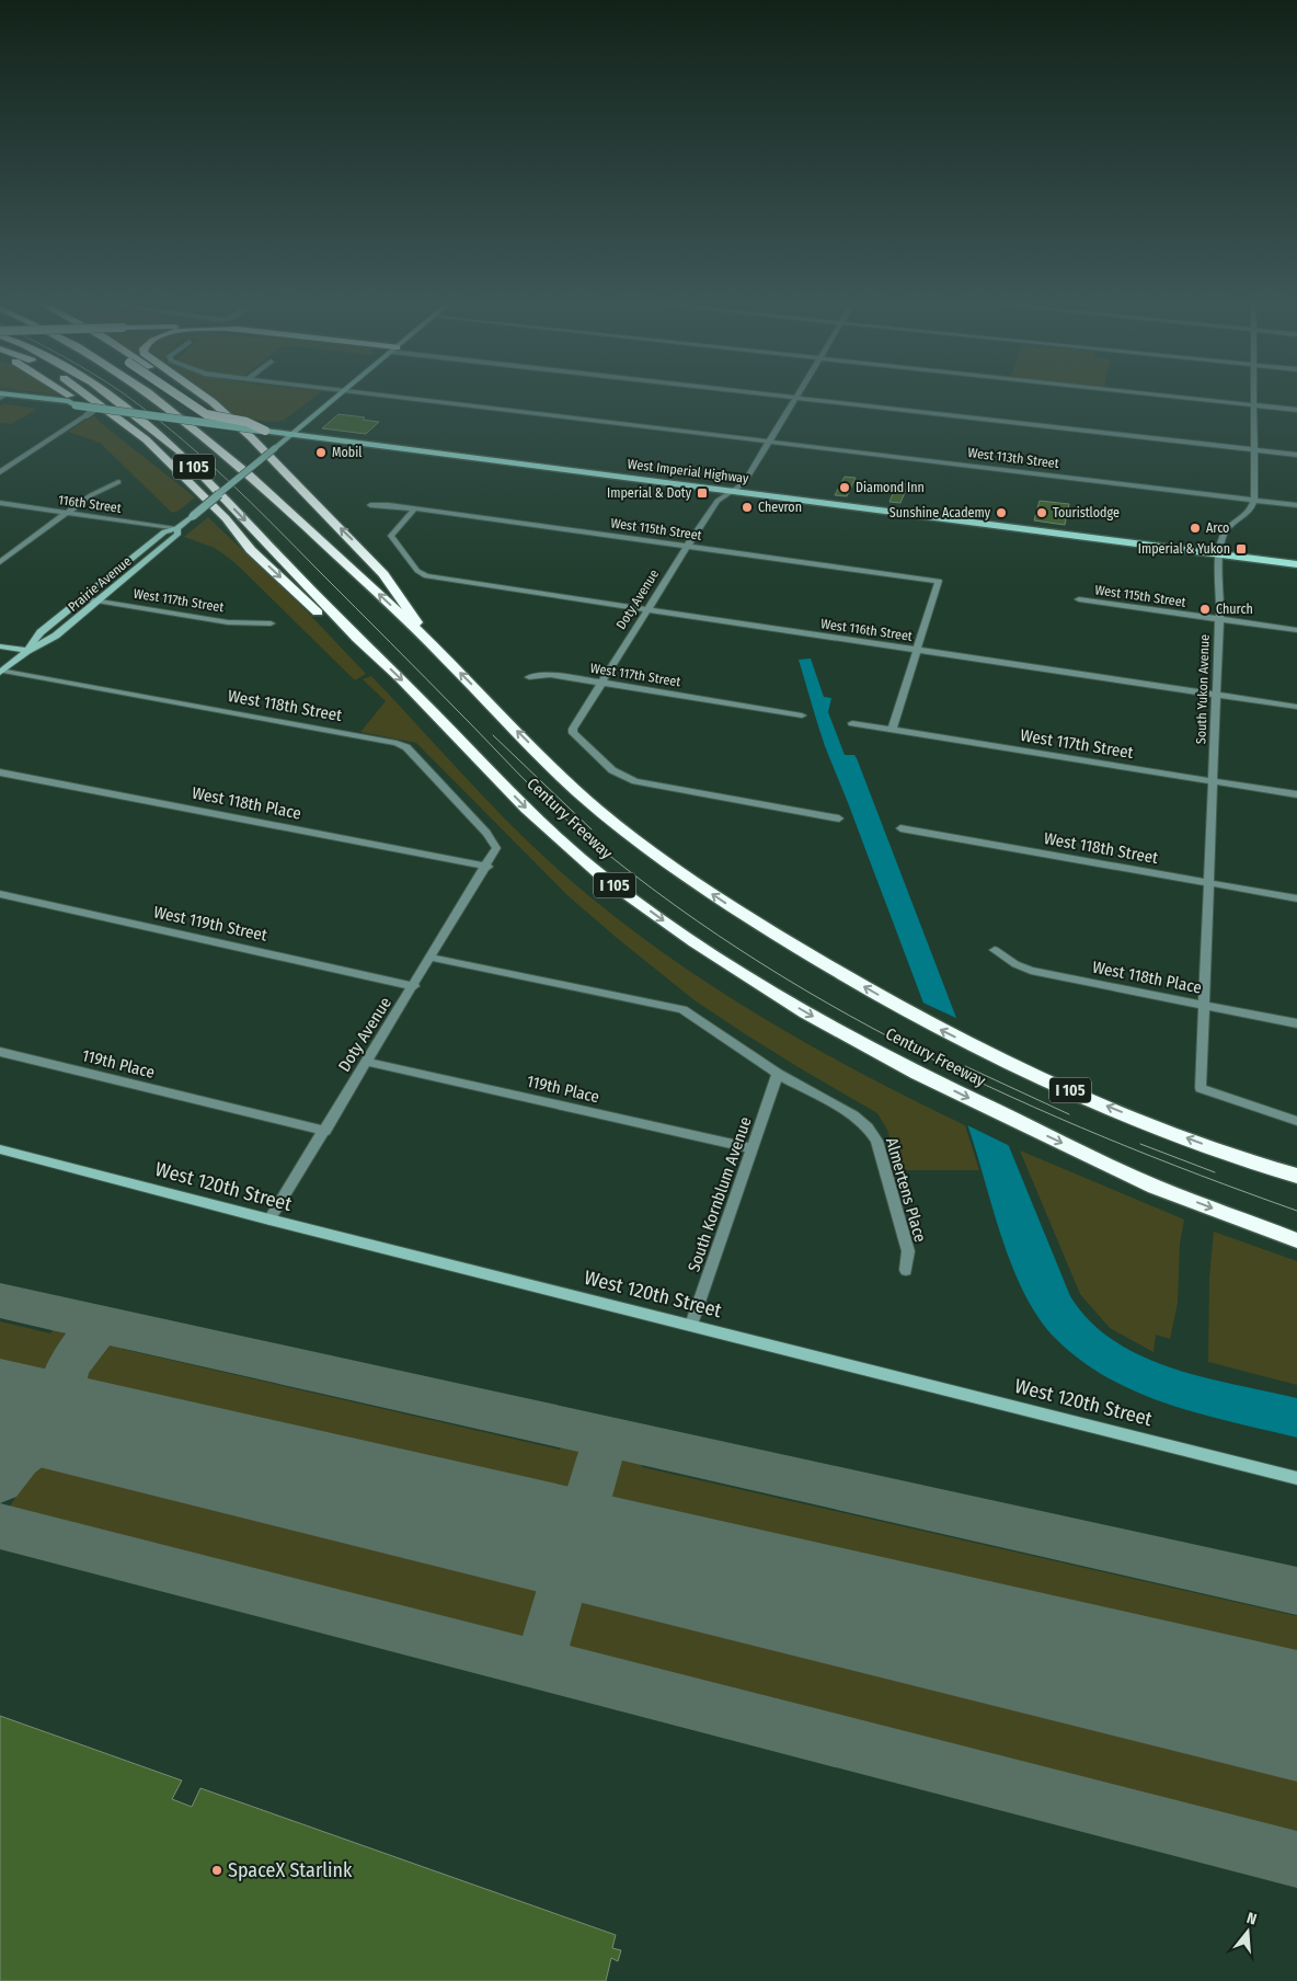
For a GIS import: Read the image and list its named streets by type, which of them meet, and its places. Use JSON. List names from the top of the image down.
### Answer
{
  "streets": {
    "highway": ["I 105", "Century Freeway"],
    "main road": ["West Imperial Highway", "Prairie Avenue", "West 120th Street"],
    "street": [
      "West 113th Street",
      "116th Street",
      "West 115th Street",
      "Doty Avenue",
      "West 117th Street",
      "West 116th Street",
      "South Yukon Avenue",
      "West 118th Street",
      "West 118th Place",
      "West 119th Street",
      "119th Place",
      "Almertens Place",
      "South Kornblum Avenue"
    ]
  },
  "crossings": [
    ["West 113th Street", "Doty Avenue"],
    ["West 113th Street", "South Yukon Avenue"],
    ["West Imperial Highway", "Prairie Avenue"],
    ["West Imperial Highway", "Doty Avenue"],
    ["West Imperial Highway", "South Yukon Avenue"],
    ["116th Street", "Prairie Avenue"],
    ["West 115th Street", "Doty Avenue"],
    ["West 115th Street", "West 116th Street"],
    ["West 115th Street", "South Yukon Avenue"],
    ["Prairie Avenue", "West 117th Street"],
    ["Prairie Avenue", "West 118th Street"],
    ["Doty Avenue", "West 117th Street"],
    ["Doty Avenue", "West 116th Street"],
    ["Doty Avenue", "West 118th Street"],
    ["Doty Avenue", "West 118th Place"],
    ["Doty Avenue", "West 119th Street"],
    ["Doty Avenue", "119th Place"],
    ["Doty Avenue", "West 120th Street"],
    ["West 117th Street", "South Yukon Avenue"],
    ["West 116th Street", "South Yukon Avenue"],
    ["South Yukon Avenue", "West 118th Street"],
    ["South Yukon Avenue", "West 118th Place"],
    ["West 118th Street", "West 118th Place"],
    ["119th Place", "South Kornblum Avenue"],
    ["West 120th Street", "South Kornblum Avenue"],
    ["Almertens Place", "South Kornblum Avenue"]
  ],
  "places": {
    "other": [
      "Mobil",
      "Diamond Inn",
      "Chevron",
      "Sunshine Academy",
      "Touristlodge",
      "Arco",
      "Church",
      "SpaceX Starlink"
    ],
    "transit": ["Imperial & Doty", "Imperial & Yukon"]
  },
  "north": "top"
}
